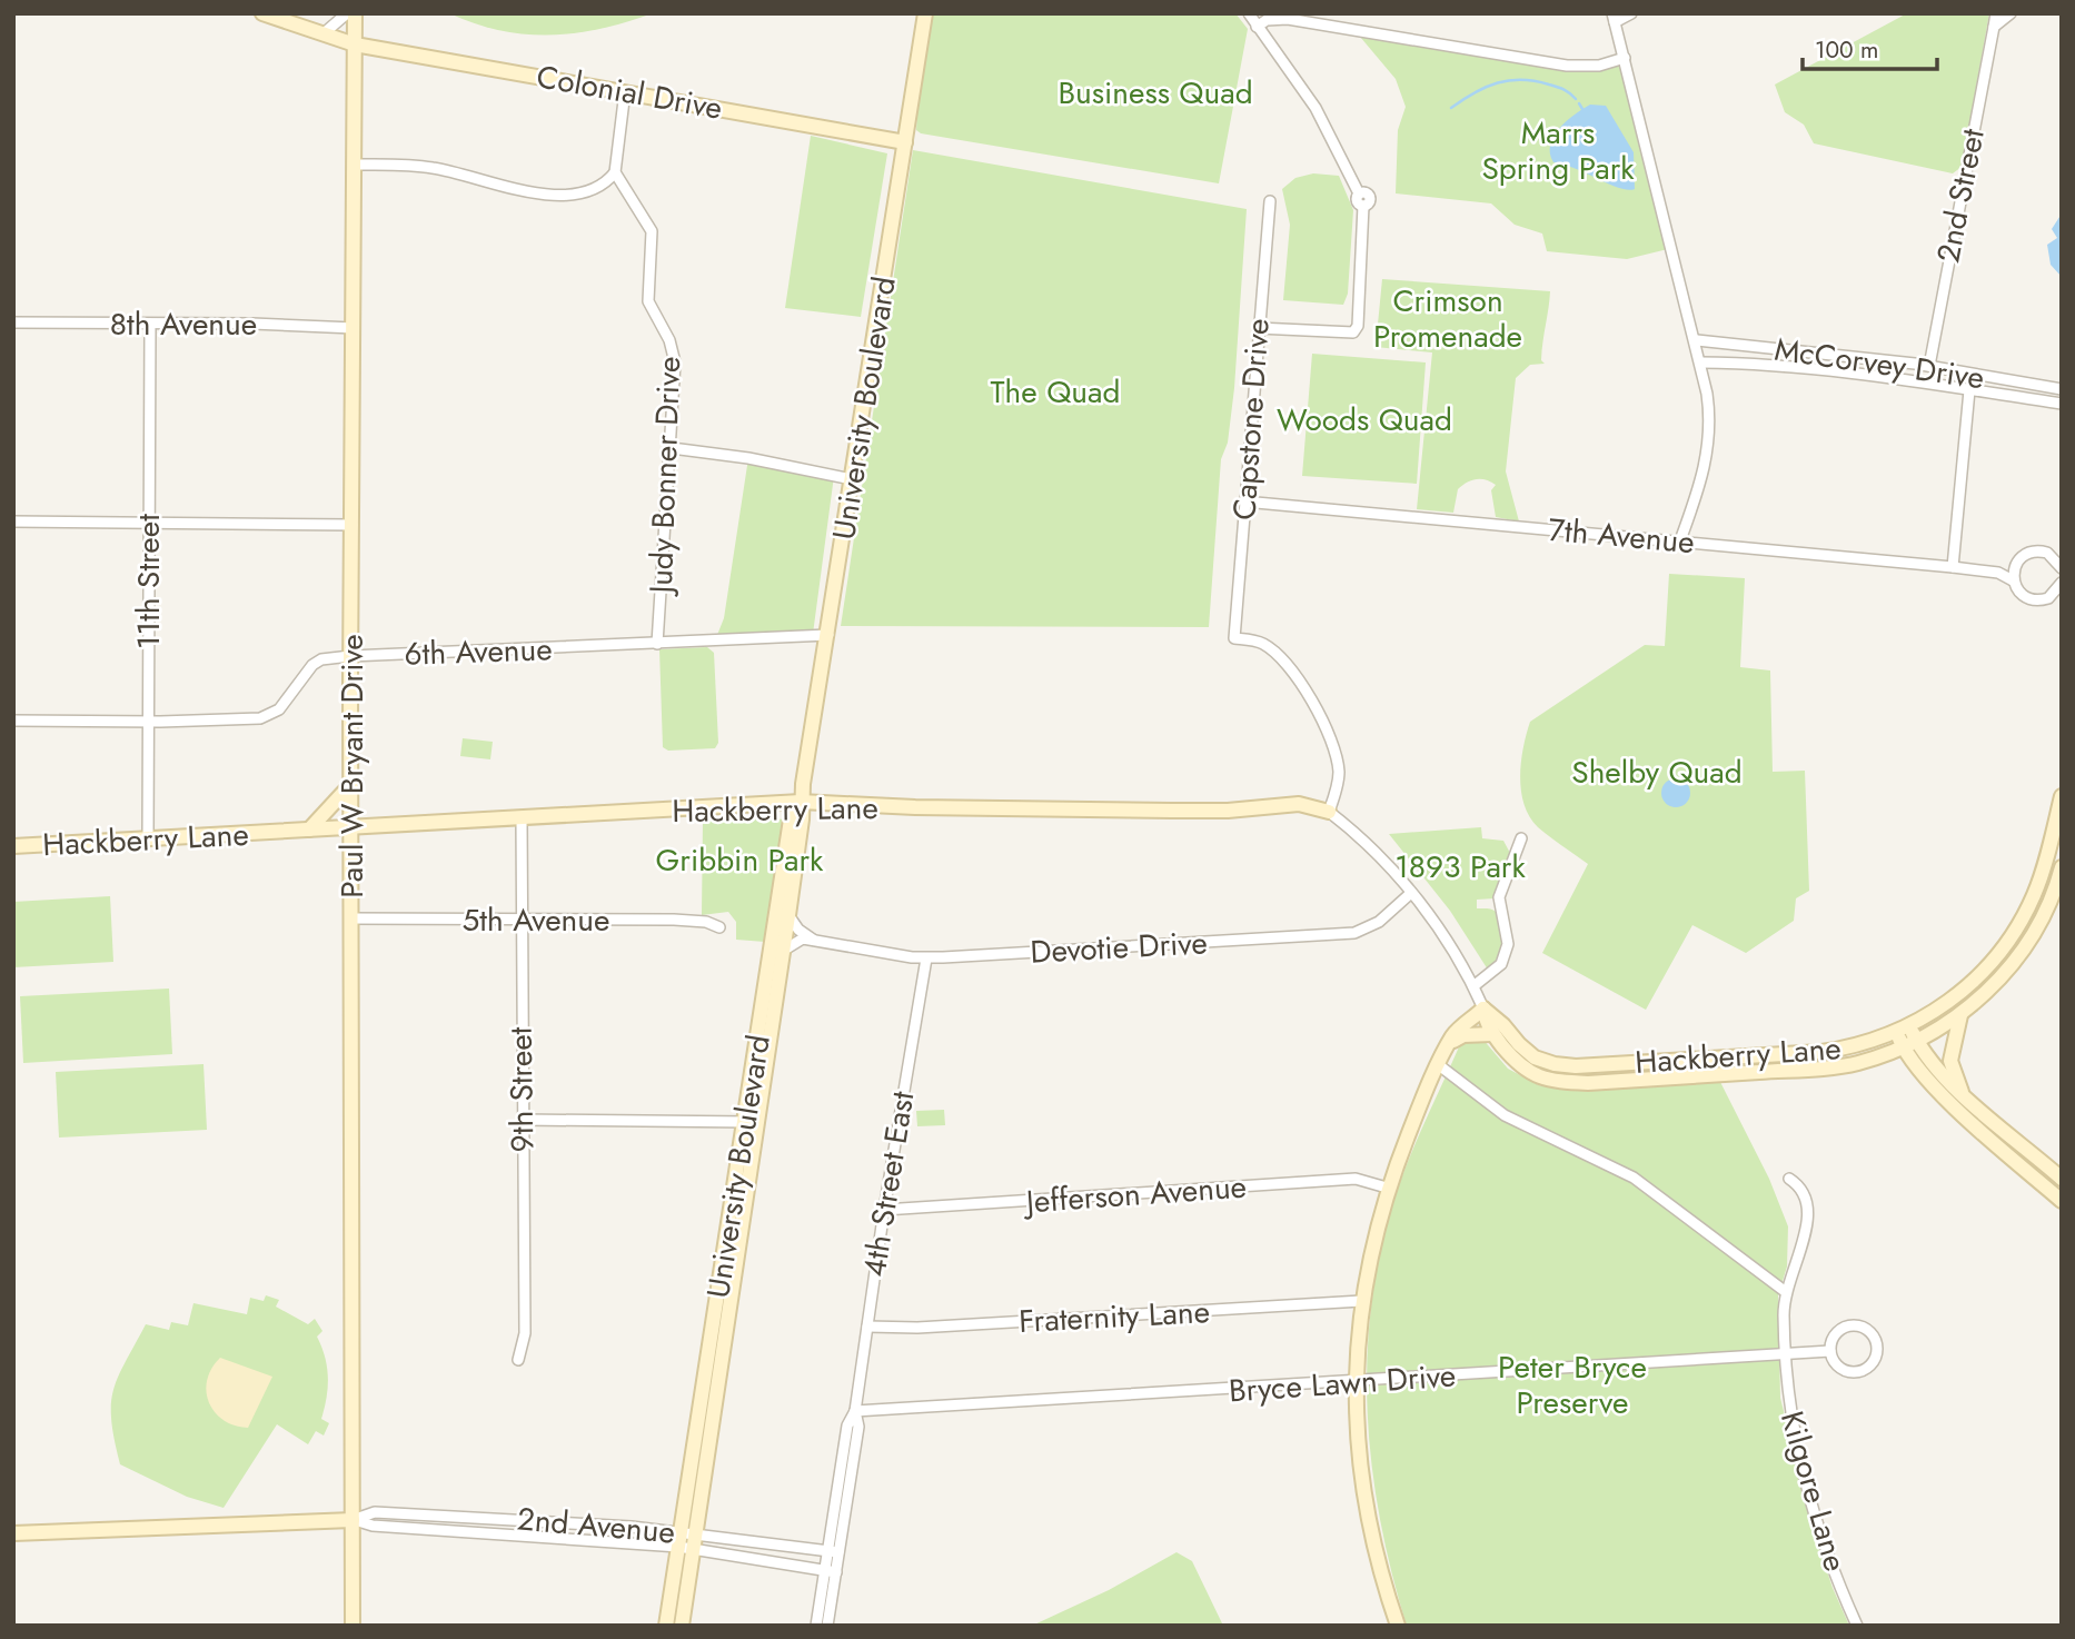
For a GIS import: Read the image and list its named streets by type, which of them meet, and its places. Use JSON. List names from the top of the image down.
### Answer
{
  "streets": {
    "main road": [
      "Colonial Drive",
      "University Boulevard",
      "Paul W Bryant Drive",
      "Hackberry Lane",
      "2nd Avenue"
    ],
    "street": [
      "2nd Street",
      "8th Avenue",
      "McCorvey Drive",
      "Capstone Drive",
      "Judy Bonner Drive",
      "7th Avenue",
      "11th Street",
      "6th Avenue",
      "5th Avenue",
      "Devotie Drive",
      "9th Street",
      "4th Street East",
      "Jefferson Avenue",
      "Fraternity Lane",
      "Bryce Lawn Drive",
      "Kilgore Lane"
    ]
  },
  "crossings": [
    ["Colonial Drive", "University Boulevard"],
    ["Colonial Drive", "Paul W Bryant Drive"],
    ["2nd Street", "McCorvey Drive"],
    ["8th Avenue", "11th Street"],
    ["8th Avenue", "Paul W Bryant Drive"],
    ["University Boulevard", "6th Avenue"],
    ["University Boulevard", "Hackberry Lane"],
    ["University Boulevard", "Devotie Drive"],
    ["University Boulevard", "2nd Avenue"],
    ["Capstone Drive", "7th Avenue"],
    ["Capstone Drive", "Hackberry Lane"],
    ["Judy Bonner Drive", "6th Avenue"],
    ["11th Street", "6th Avenue"],
    ["11th Street", "Hackberry Lane"],
    ["6th Avenue", "Paul W Bryant Drive"],
    ["Paul W Bryant Drive", "Hackberry Lane"],
    ["Paul W Bryant Drive", "5th Avenue"],
    ["Paul W Bryant Drive", "2nd Avenue"],
    ["Hackberry Lane", "Devotie Drive"],
    ["Hackberry Lane", "9th Street"],
    ["5th Avenue", "9th Street"],
    ["Devotie Drive", "4th Street East"],
    ["4th Street East", "Jefferson Avenue"],
    ["4th Street East", "Fraternity Lane"],
    ["4th Street East", "Bryce Lawn Drive"],
    ["4th Street East", "2nd Avenue"],
    ["Bryce Lawn Drive", "Kilgore Lane"]
  ],
  "parks": [
    "Business Quad",
    "Marrs Spring Park",
    "Crimson Promenade",
    "The Quad",
    "Woods Quad",
    "Shelby Quad",
    "Gribbin Park",
    "1893 Park",
    "Peter Bryce Preserve"
  ],
  "scale_bar": "100 m"
}
